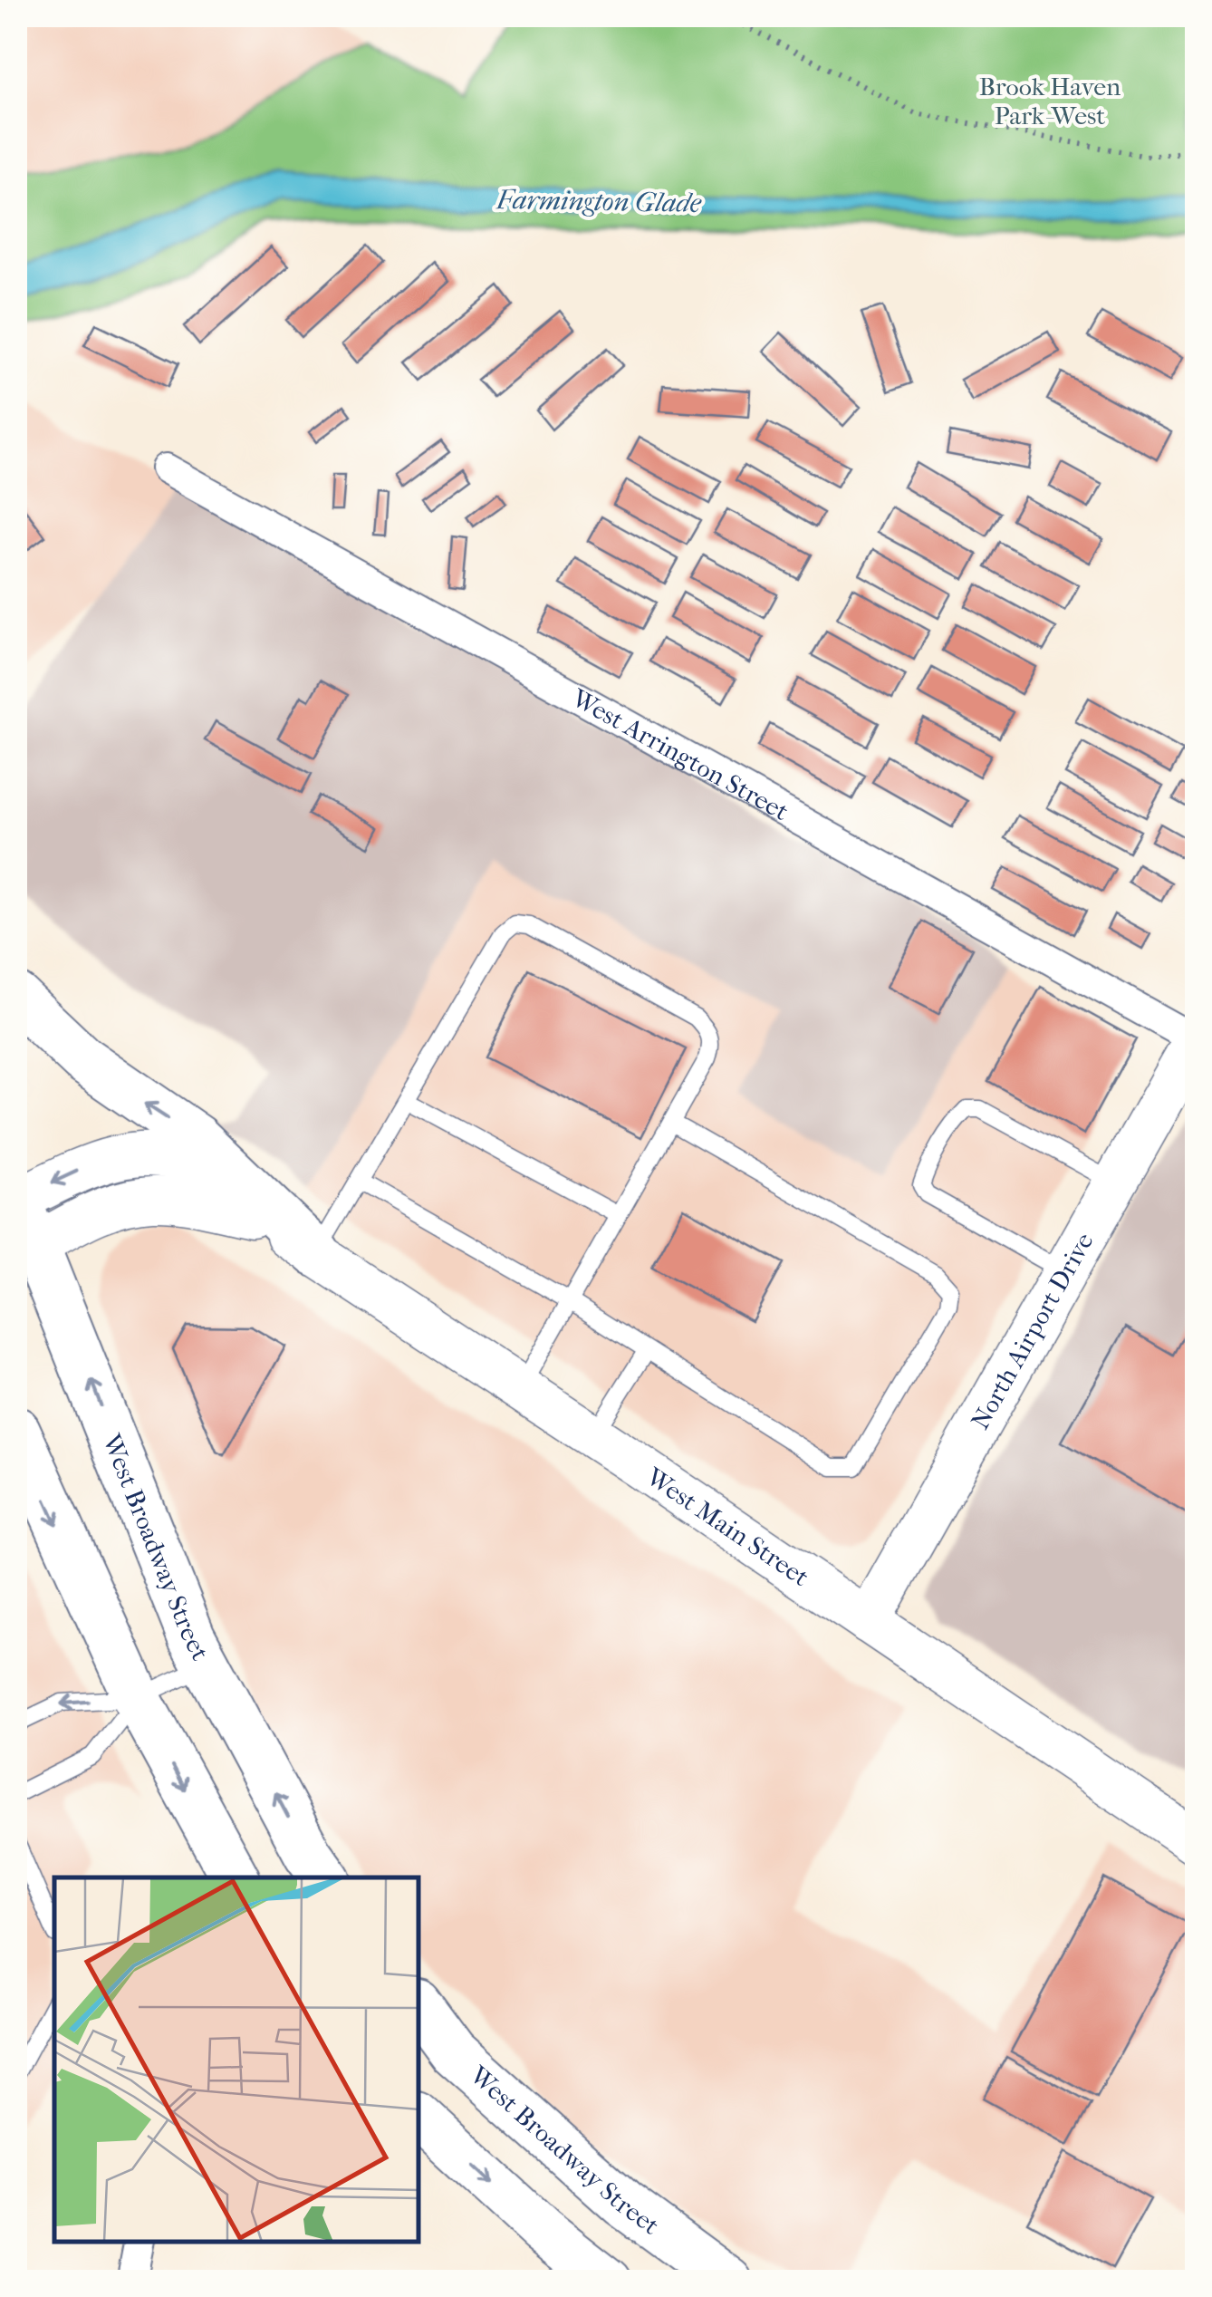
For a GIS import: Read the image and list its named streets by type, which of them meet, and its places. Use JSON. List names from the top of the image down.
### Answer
{
  "streets": {
    "main road": ["North Airport Drive", "West Main Street", "West Broadway Street"],
    "street": ["West Arrington Street"]
  },
  "crossings": [
    ["West Arrington Street", "North Airport Drive"],
    ["North Airport Drive", "West Main Street"],
    ["West Main Street", "West Broadway Street"]
  ],
  "water": ["Farmington Glade"],
  "parks": ["Brook Haven Park-West"]
}
